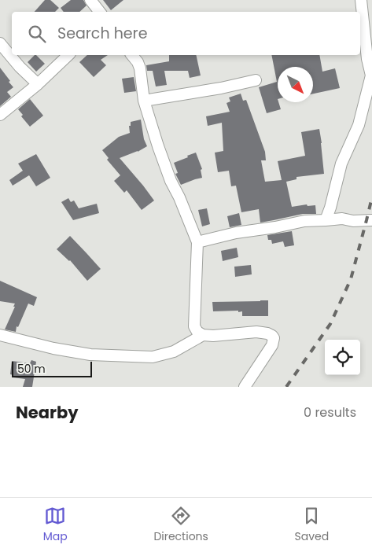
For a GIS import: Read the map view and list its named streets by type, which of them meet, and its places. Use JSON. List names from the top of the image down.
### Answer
{
  "scale_bar": "50 m",
  "north": "bottom right",
  "page": {
    "search": "Search here",
    "scale": "50 m",
    "heading": ["Nearby", "0 results"],
    "nav": ["Map", "Directions", "Saved"]
  }
}
